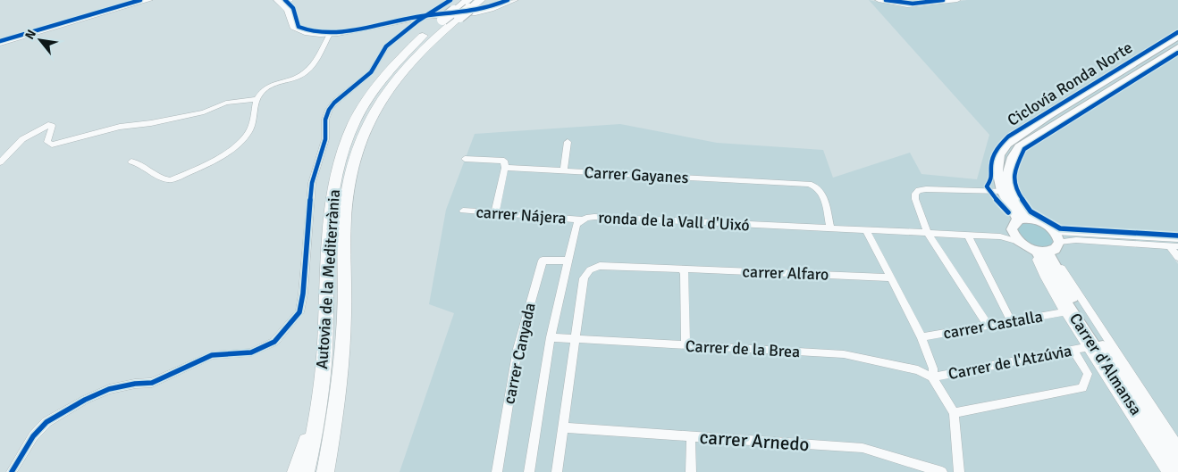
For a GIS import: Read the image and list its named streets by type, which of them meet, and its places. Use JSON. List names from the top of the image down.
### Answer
{
  "streets": {
    "highway": ["Autovia de la Mediterrània"],
    "main road": ["Carrer d'Almansa"],
    "street": [
      "Carrer Gayanes",
      "carrer Nájera",
      "ronda de la Vall d'Uixó",
      "carrer Alfaro",
      "carrer Castalla",
      "Carrer de la Brea",
      "carrer Canyada",
      "Carrer de l'Atzúvia",
      "carrer Arnedo"
    ],
    "cycle path": ["Ciclovía Ronda Norte"]
  },
  "crossings": [
    ["Carrer Gayanes", "ronda de la Vall d'Uixó"],
    ["carrer Nájera", "ronda de la Vall d'Uixó"],
    ["ronda de la Vall d'Uixó", "Carrer de la Brea"],
    ["ronda de la Vall d'Uixó", "carrer Canyada"],
    ["carrer Alfaro", "Carrer de la Brea"],
    ["carrer Castalla", "Carrer d'Almansa"],
    ["Carrer de la Brea", "Carrer de l'Atzúvia"],
    ["Carrer de l'Atzúvia", "Carrer d'Almansa"]
  ],
  "north": "top left"
}
